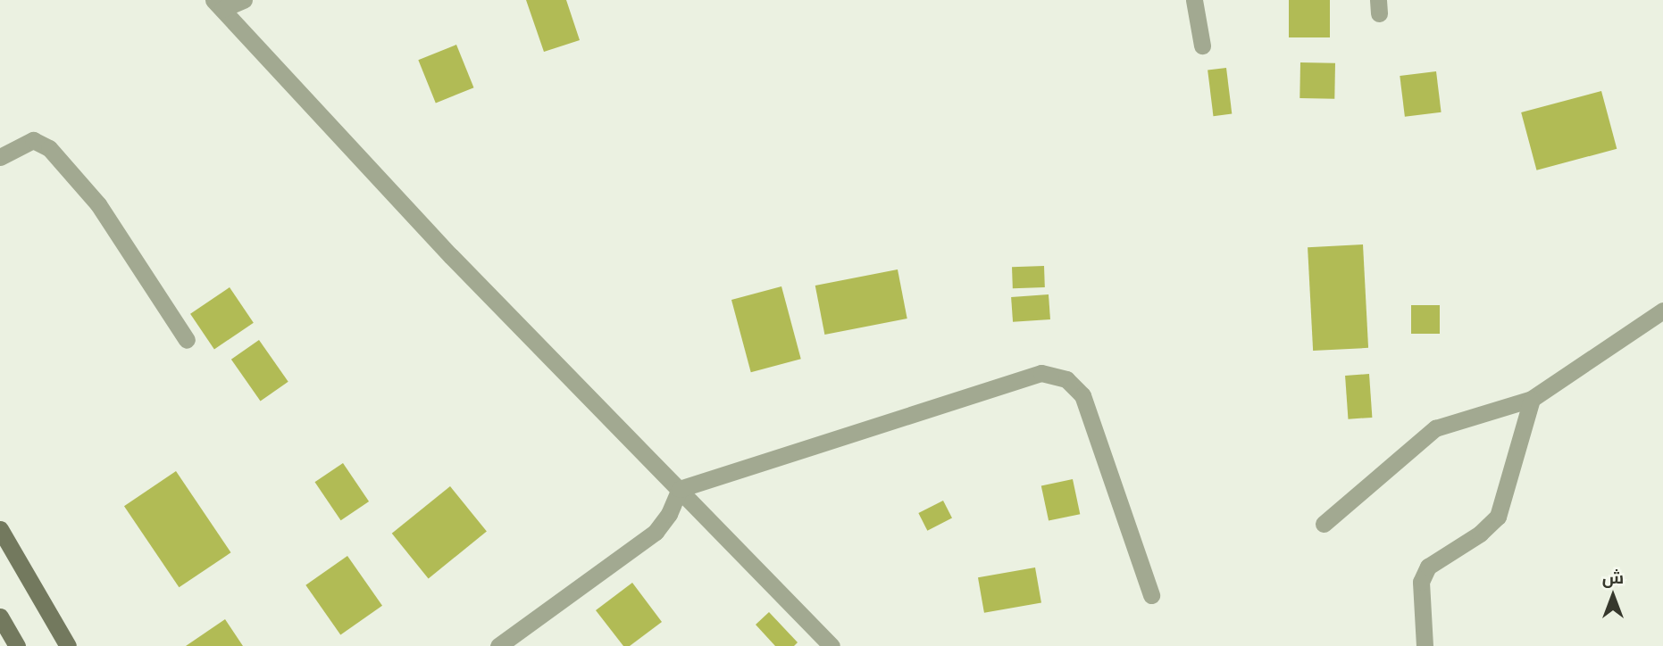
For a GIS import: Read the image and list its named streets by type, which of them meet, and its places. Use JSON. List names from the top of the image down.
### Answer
{
  "north": "top"
}
